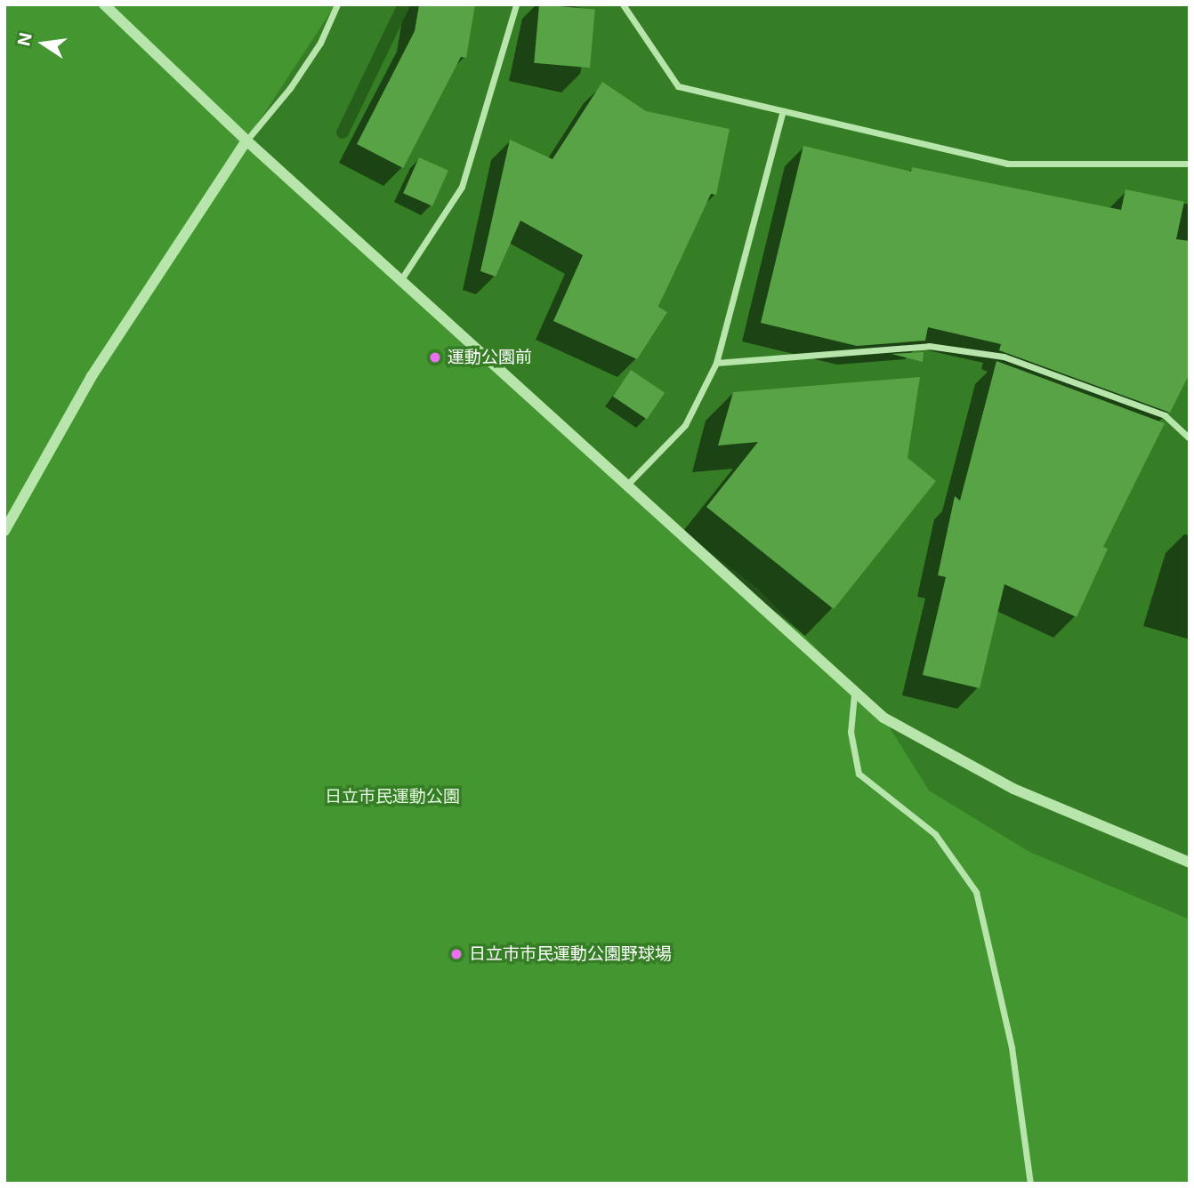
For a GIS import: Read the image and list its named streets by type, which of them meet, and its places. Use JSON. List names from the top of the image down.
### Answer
{
  "parks": ["日立市民運動公園"],
  "places": ["運動公園前", "日立市市民運動公園野球場"],
  "north": "left"
}
